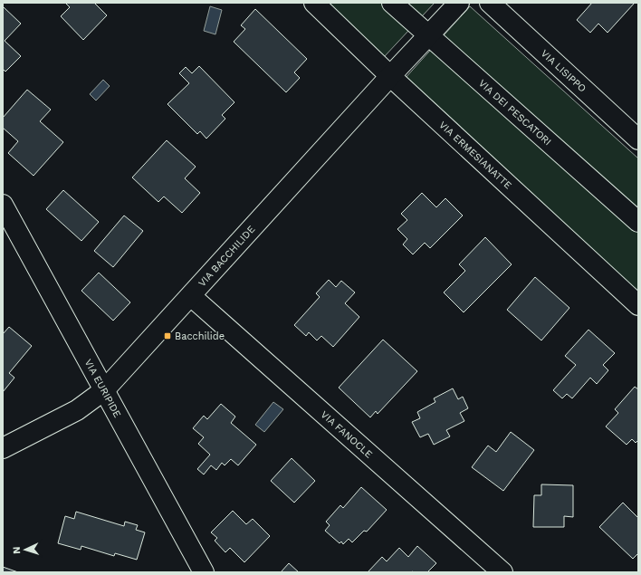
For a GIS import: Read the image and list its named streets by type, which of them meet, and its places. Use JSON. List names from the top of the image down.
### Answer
{
  "streets": {
    "street": [
      "VIA LISIPPO",
      "VIA DEI PESCATORI",
      "VIA ERMESIANATTE",
      "VIA BACCHILIDE",
      "VIA EURIPIDE",
      "VIA FANOCLE"
    ]
  },
  "crossings": [
    ["VIA DEI PESCATORI", "VIA BACCHILIDE"],
    ["VIA ERMESIANATTE", "VIA BACCHILIDE"],
    ["VIA BACCHILIDE", "VIA EURIPIDE"],
    ["VIA BACCHILIDE", "VIA FANOCLE"]
  ],
  "places": {
    "transit": ["Bacchilide"]
  },
  "north": "left"
}
